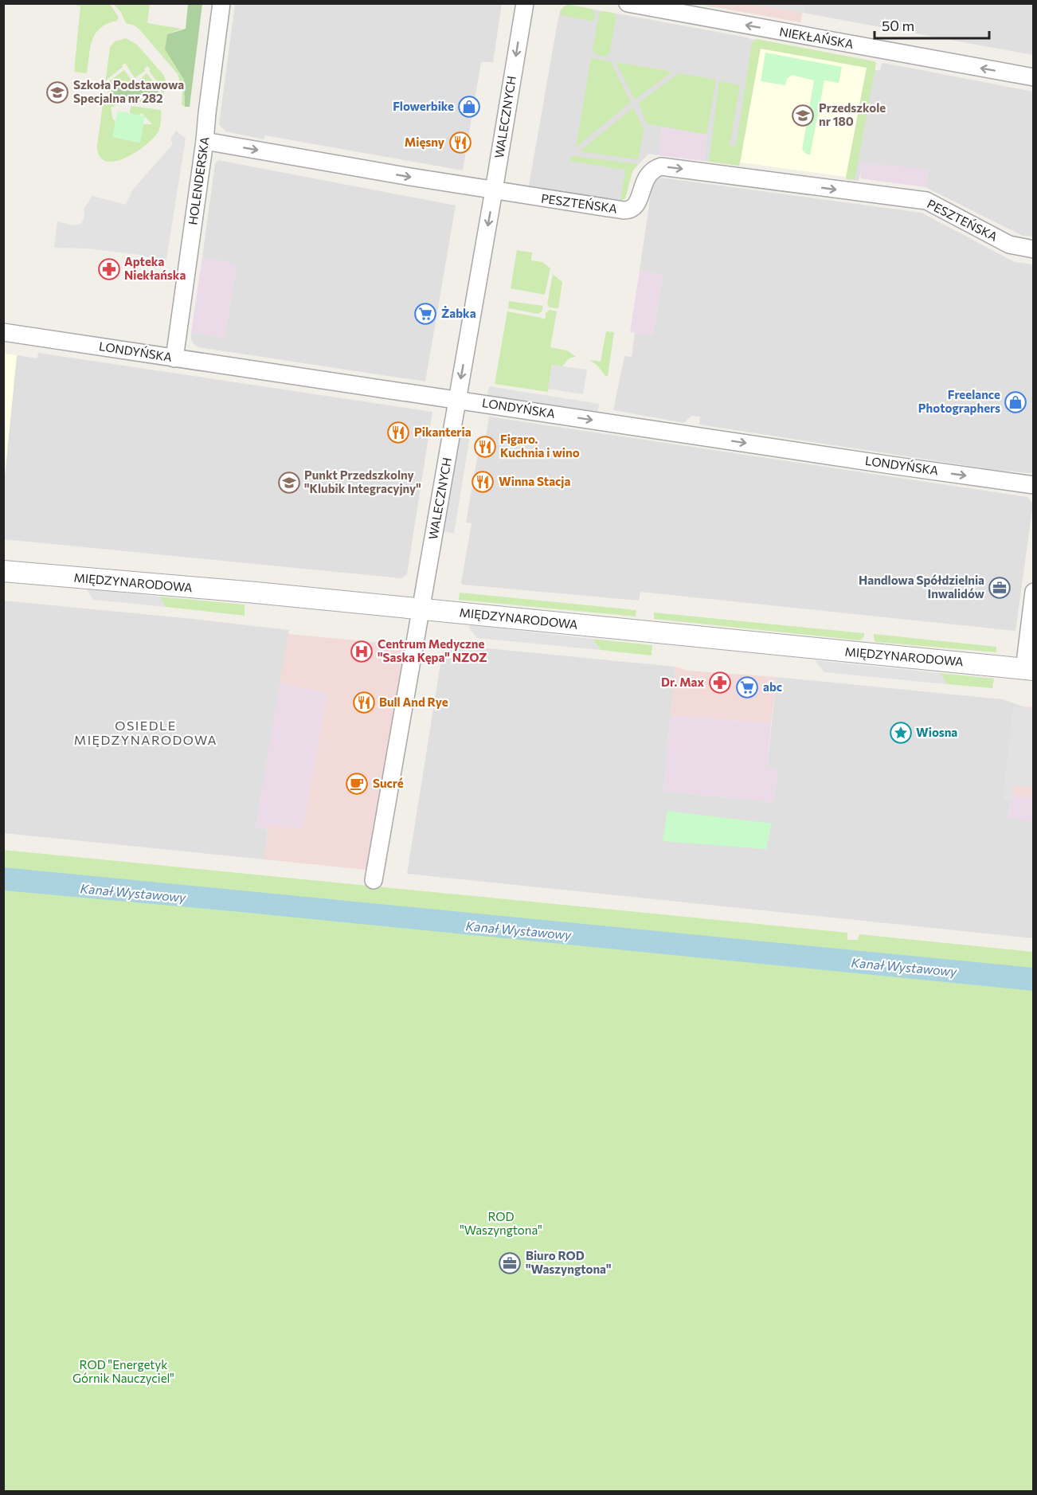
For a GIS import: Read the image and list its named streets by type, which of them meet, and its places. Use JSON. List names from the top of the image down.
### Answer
{
  "streets": {
    "street": [
      "NIEKŁAŃSKA",
      "WALECZNYCH",
      "HOLENDERSKA",
      "PESZTEŃSKA",
      "LONDYŃSKA",
      "MIĘDZYNARODOWA"
    ]
  },
  "crossings": [
    ["WALECZNYCH", "PESZTEŃSKA"],
    ["WALECZNYCH", "LONDYŃSKA"],
    ["WALECZNYCH", "MIĘDZYNARODOWA"],
    ["HOLENDERSKA", "PESZTEŃSKA"],
    ["HOLENDERSKA", "LONDYŃSKA"]
  ],
  "one_way": [
    "NIEKŁAŃSKA",
    "WALECZNYCH",
    "PESZTEŃSKA",
    "LONDYŃSKA"
  ],
  "districts": ["OSIEDLE MIĘDZYNARODOWA"],
  "water": ["Kanał Wystawowy"],
  "parks": ["ROD \"Waszyngtona\"", "ROD \"Energetyk Górnik Nauczyciel\""],
  "places": {
    "school or university": ["Szkoła Podstawowa Specjalna nr 282", "Przedszkole nr 180", "Punkt Przedszkolny \"Klubik Integracyjny\""],
    "shop": ["Flowerbike", "Freelance Photographers"],
    "restaurant": [
      "Mięsny",
      "Pikanteria",
      "Figaro. Kuchnia i wino",
      "Winna Stacja",
      "Bull And Rye"
    ],
    "pharmacy": ["Apteka Niekłańska", "Dr. Max"],
    "supermarket": ["Żabka", "abc"],
    "office": ["Handlowa Spółdzielnia Inwalidów", "Biuro ROD \"Waszyngtona\""],
    "hospital": ["Centrum Medyczne \"Saska Kępa\" NZOZ"],
    "place": ["Wiosna"],
    "cafe": ["Sucré"]
  },
  "scale_bar": "50 m"
}
